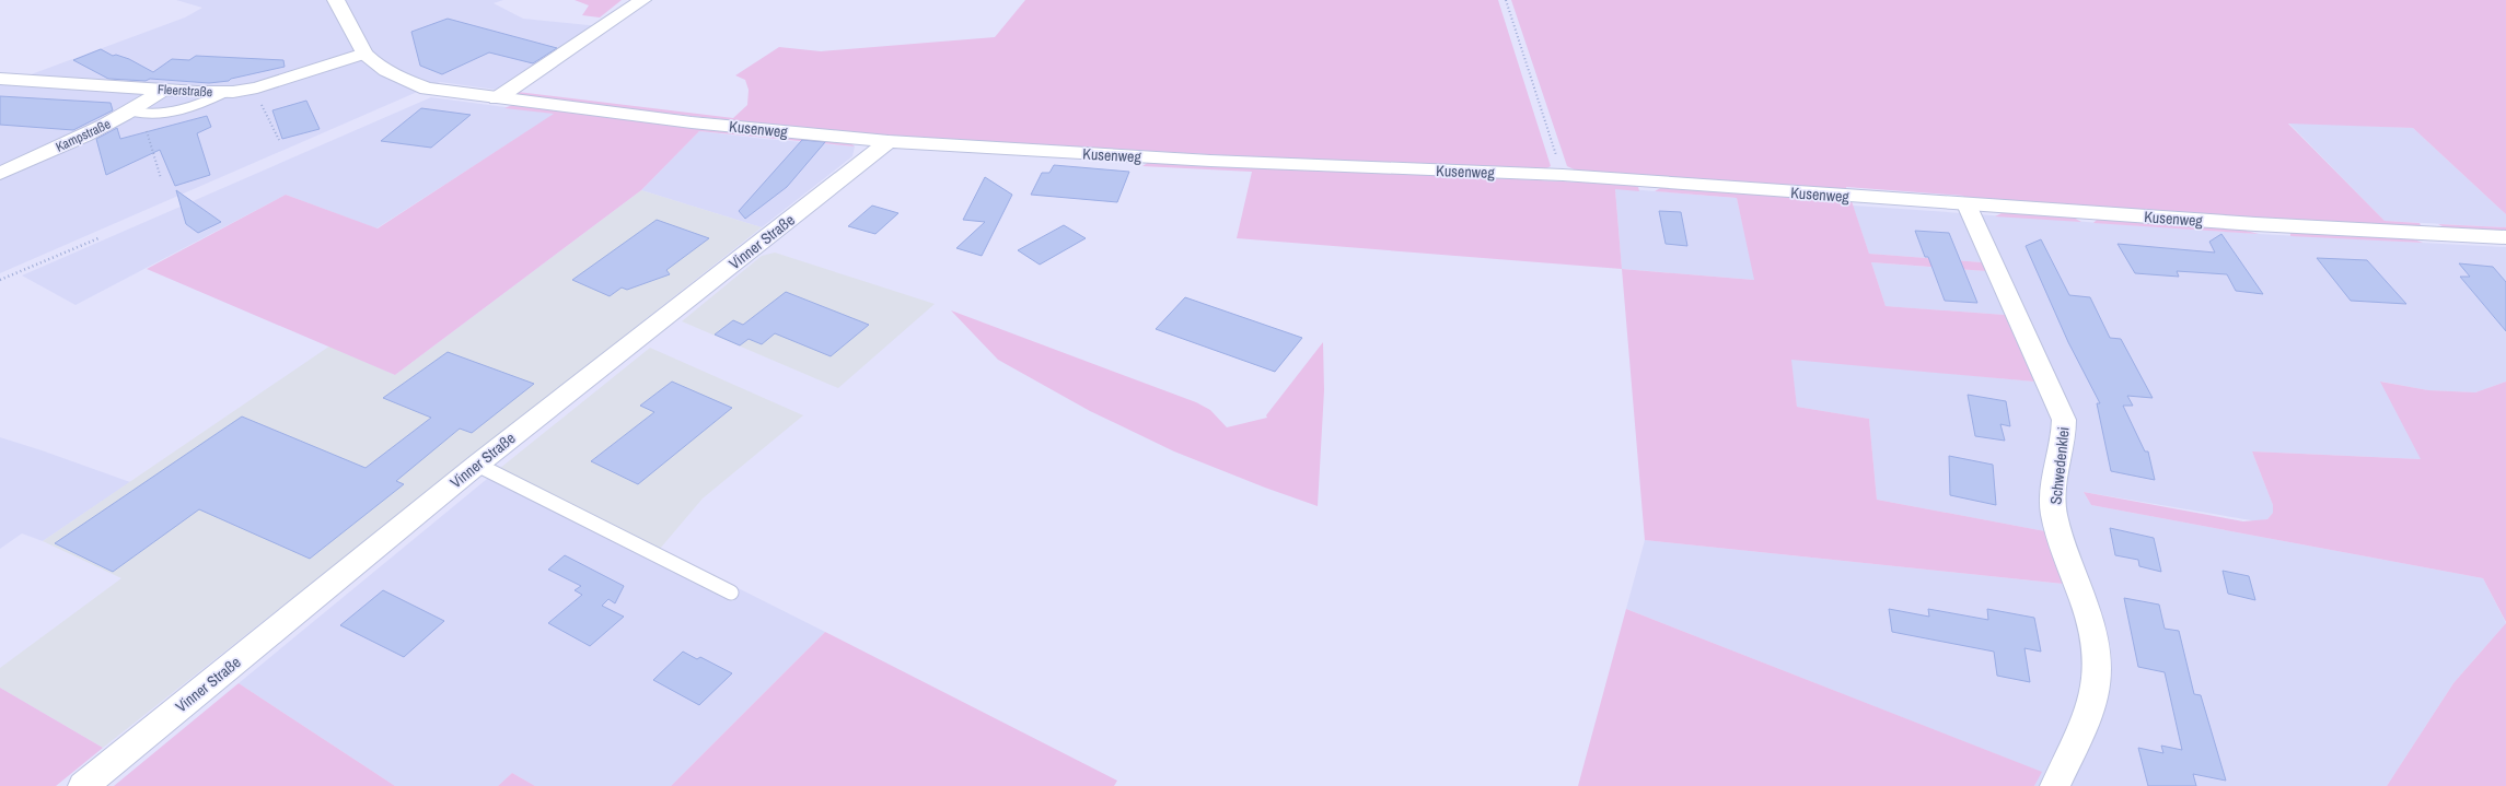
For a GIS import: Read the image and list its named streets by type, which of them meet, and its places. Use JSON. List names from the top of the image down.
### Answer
{
  "streets": {
    "street": [
      "Fleerstraße",
      "Kusenweg",
      "Kampstraße",
      "Vinner Straße",
      "Schwedenklei"
    ]
  },
  "crossings": [
    ["Fleerstraße", "Kusenweg"],
    ["Fleerstraße", "Kampstraße"],
    ["Kusenweg", "Vinner Straße"],
    ["Kusenweg", "Schwedenklei"]
  ]
}
